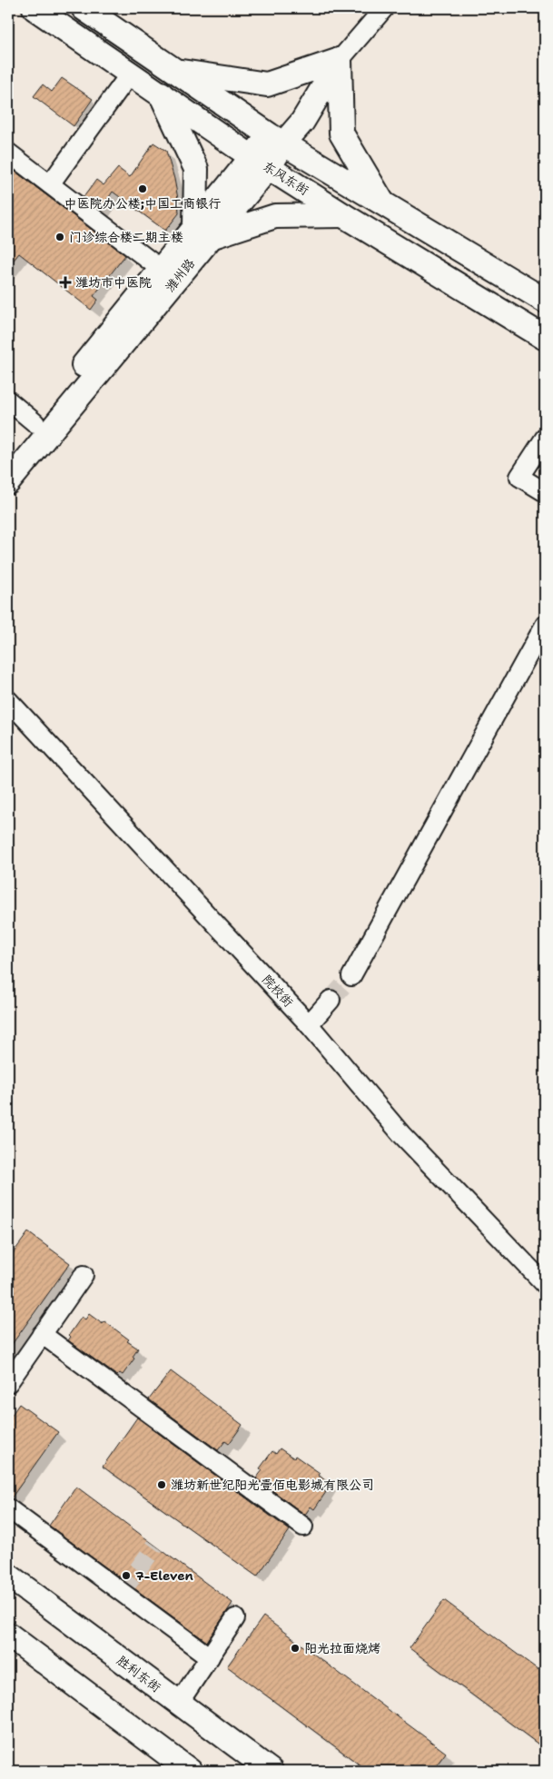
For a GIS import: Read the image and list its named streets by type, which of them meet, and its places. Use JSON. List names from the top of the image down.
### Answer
{
  "streets": {
    "main road": ["东风东街", "潍州路", "胜利东街"],
    "street": ["院校街"]
  },
  "crossings": [
    ["东风东街", "潍州路"]
  ],
  "places": {
    "other": [
      "中医院办公楼;中国工商银行",
      "门诊综合楼二期主楼",
      "潍坊新世纪阳光壹佰电影城有限公司",
      "7-Eleven",
      "阳光拉面烧烤"
    ],
    "health": ["潍坊市中医院"]
  }
}
